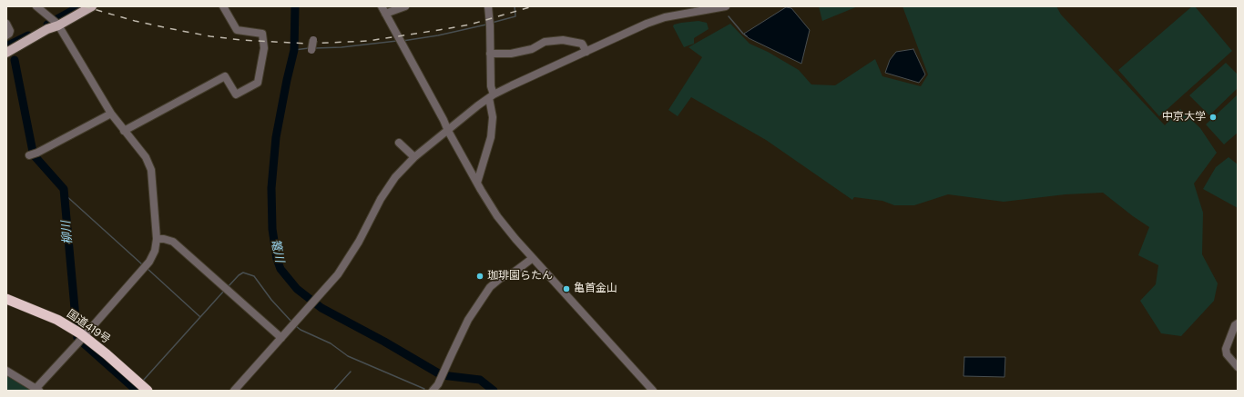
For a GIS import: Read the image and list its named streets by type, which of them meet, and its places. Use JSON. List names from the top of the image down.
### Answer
{
  "streets": {
    "highway": ["国道419号"]
  },
  "water": ["柳川", "篭川"],
  "places": ["中京大学", "珈琲園らたん", "亀首金山"]
}
